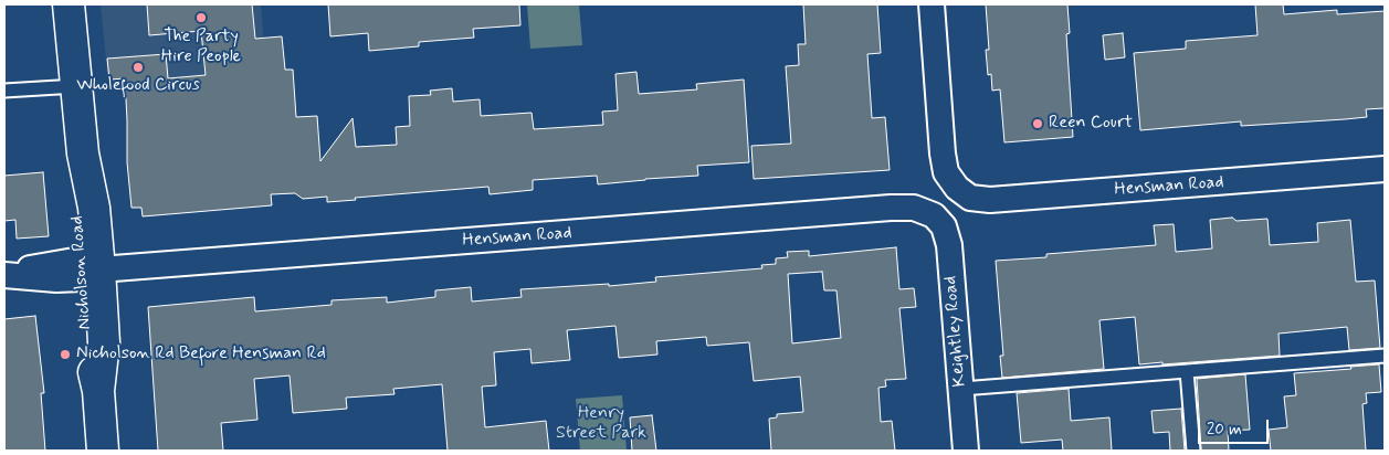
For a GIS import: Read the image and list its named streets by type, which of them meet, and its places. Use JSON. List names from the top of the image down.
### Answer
{
  "streets": {
    "main road": ["Nicholson Road"],
    "street": ["Hensman Road", "Keightley Road"]
  },
  "crossings": [
    ["Hensman Road", "Nicholson Road"],
    ["Hensman Road", "Keightley Road"]
  ],
  "parks": ["Henry Street Park"],
  "places": [
    "The Party Hire People",
    "Wholefood Circus",
    "Reen Court",
    "Nicholson Rd Before Hensman Rd"
  ],
  "scale_bar": "20 m"
}
